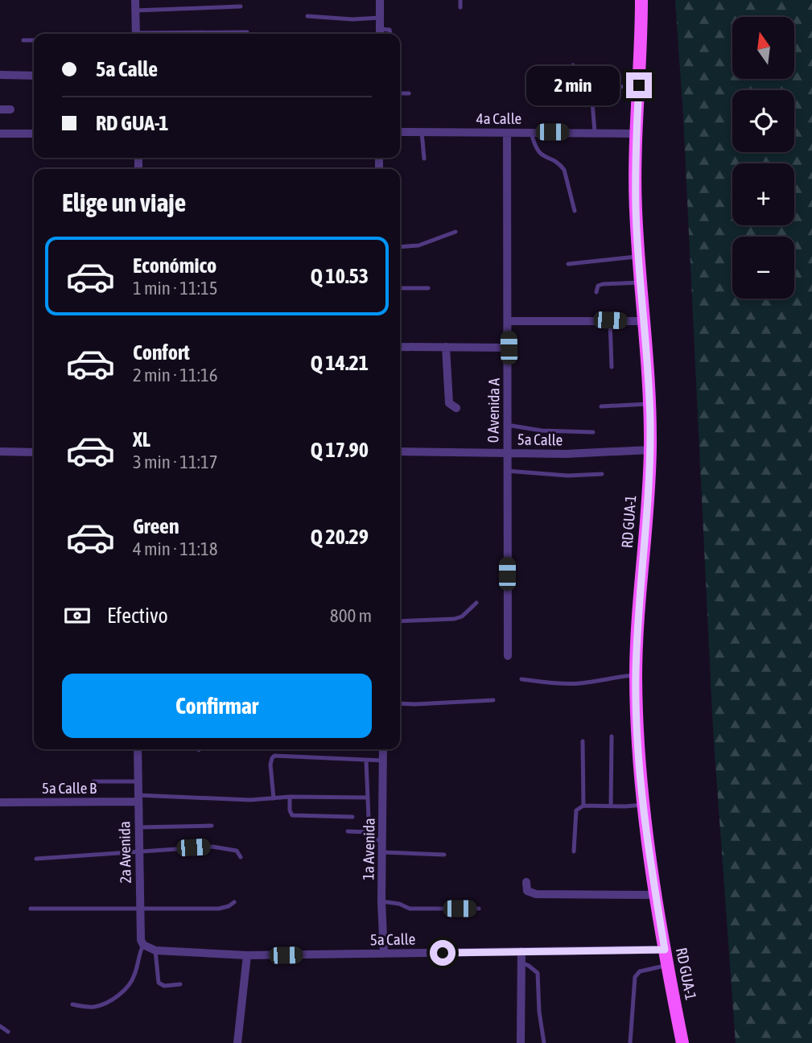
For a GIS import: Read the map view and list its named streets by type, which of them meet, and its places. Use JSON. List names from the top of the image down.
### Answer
{
  "streets": {
    "main road": ["RD GUA-1"],
    "street": [
      "4a Calle",
      "0 Avenida A",
      "5a Calle",
      "5a Calle B",
      "1a Avenida",
      "2a Avenida"
    ]
  },
  "crossings": [
    ["4a Calle", "0 Avenida A"],
    ["4a Calle", "RD GUA-1"],
    ["0 Avenida A", "5a Calle"],
    ["5a Calle", "RD GUA-1"],
    ["5a Calle", "1a Avenida"],
    ["5a Calle B", "2a Avenida"]
  ],
  "north": "top",
  "page": {
    "map_buttons": ["+", "−"],
    "banner": ["5a Calle", "RD GUA-1"],
    "bubble": "2 min",
    "heading": "Elige un viaje",
    "list": [
      {
        "name": "Económico",
        "note": "1 min · 11:15",
        "value": "Q 10.53"
      },
      {
        "name": "Confort",
        "note": "2 min · 11:16",
        "value": "Q 14.21"
      },
      {
        "name": "XL",
        "note": "3 min · 11:17",
        "value": "Q 17.90"
      },
      {
        "name": "Green",
        "note": "4 min · 11:18",
        "value": "Q 20.29"
      }
    ],
    "pay": ["Efectivo", "800 m"],
    "buttons": "Confirmar"
  }
}
